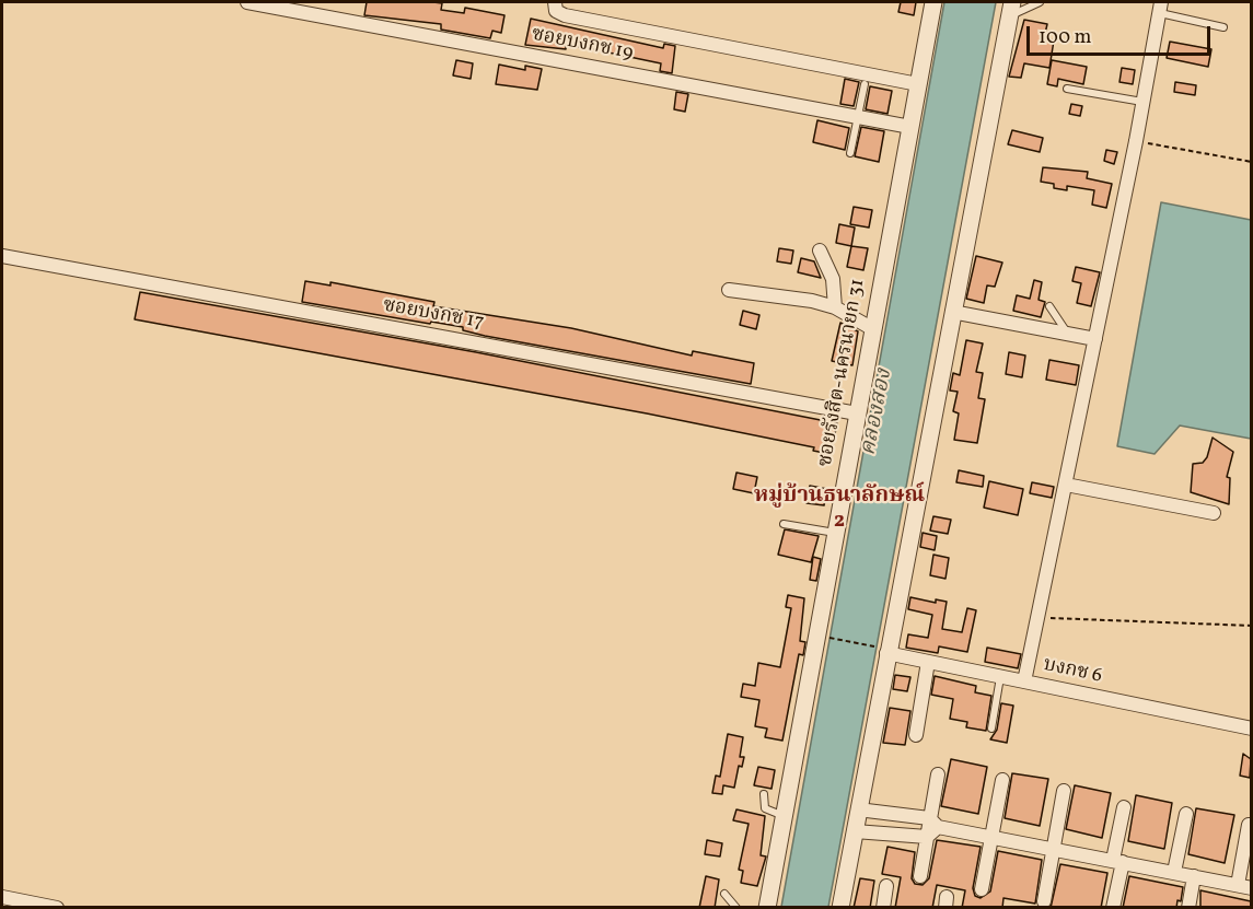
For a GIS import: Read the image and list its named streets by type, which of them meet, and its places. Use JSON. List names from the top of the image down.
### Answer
{
  "streets": {
    "street": [
      "ซอยบงกช 19",
      "ซอยบงกช 17",
      "ซอยรังสิต-นครนายก 31",
      "บงกช 6"
    ]
  },
  "crossings": [
    ["ซอยบงกช 19", "ซอยรังสิต-นครนายก 31"],
    ["ซอยบงกช 17", "ซอยรังสิต-นครนายก 31"]
  ],
  "districts": ["หมู่บ้านธนาลักษณ์ 2"],
  "water": ["คลองสอง"],
  "scale_bar": "100 m"
}
